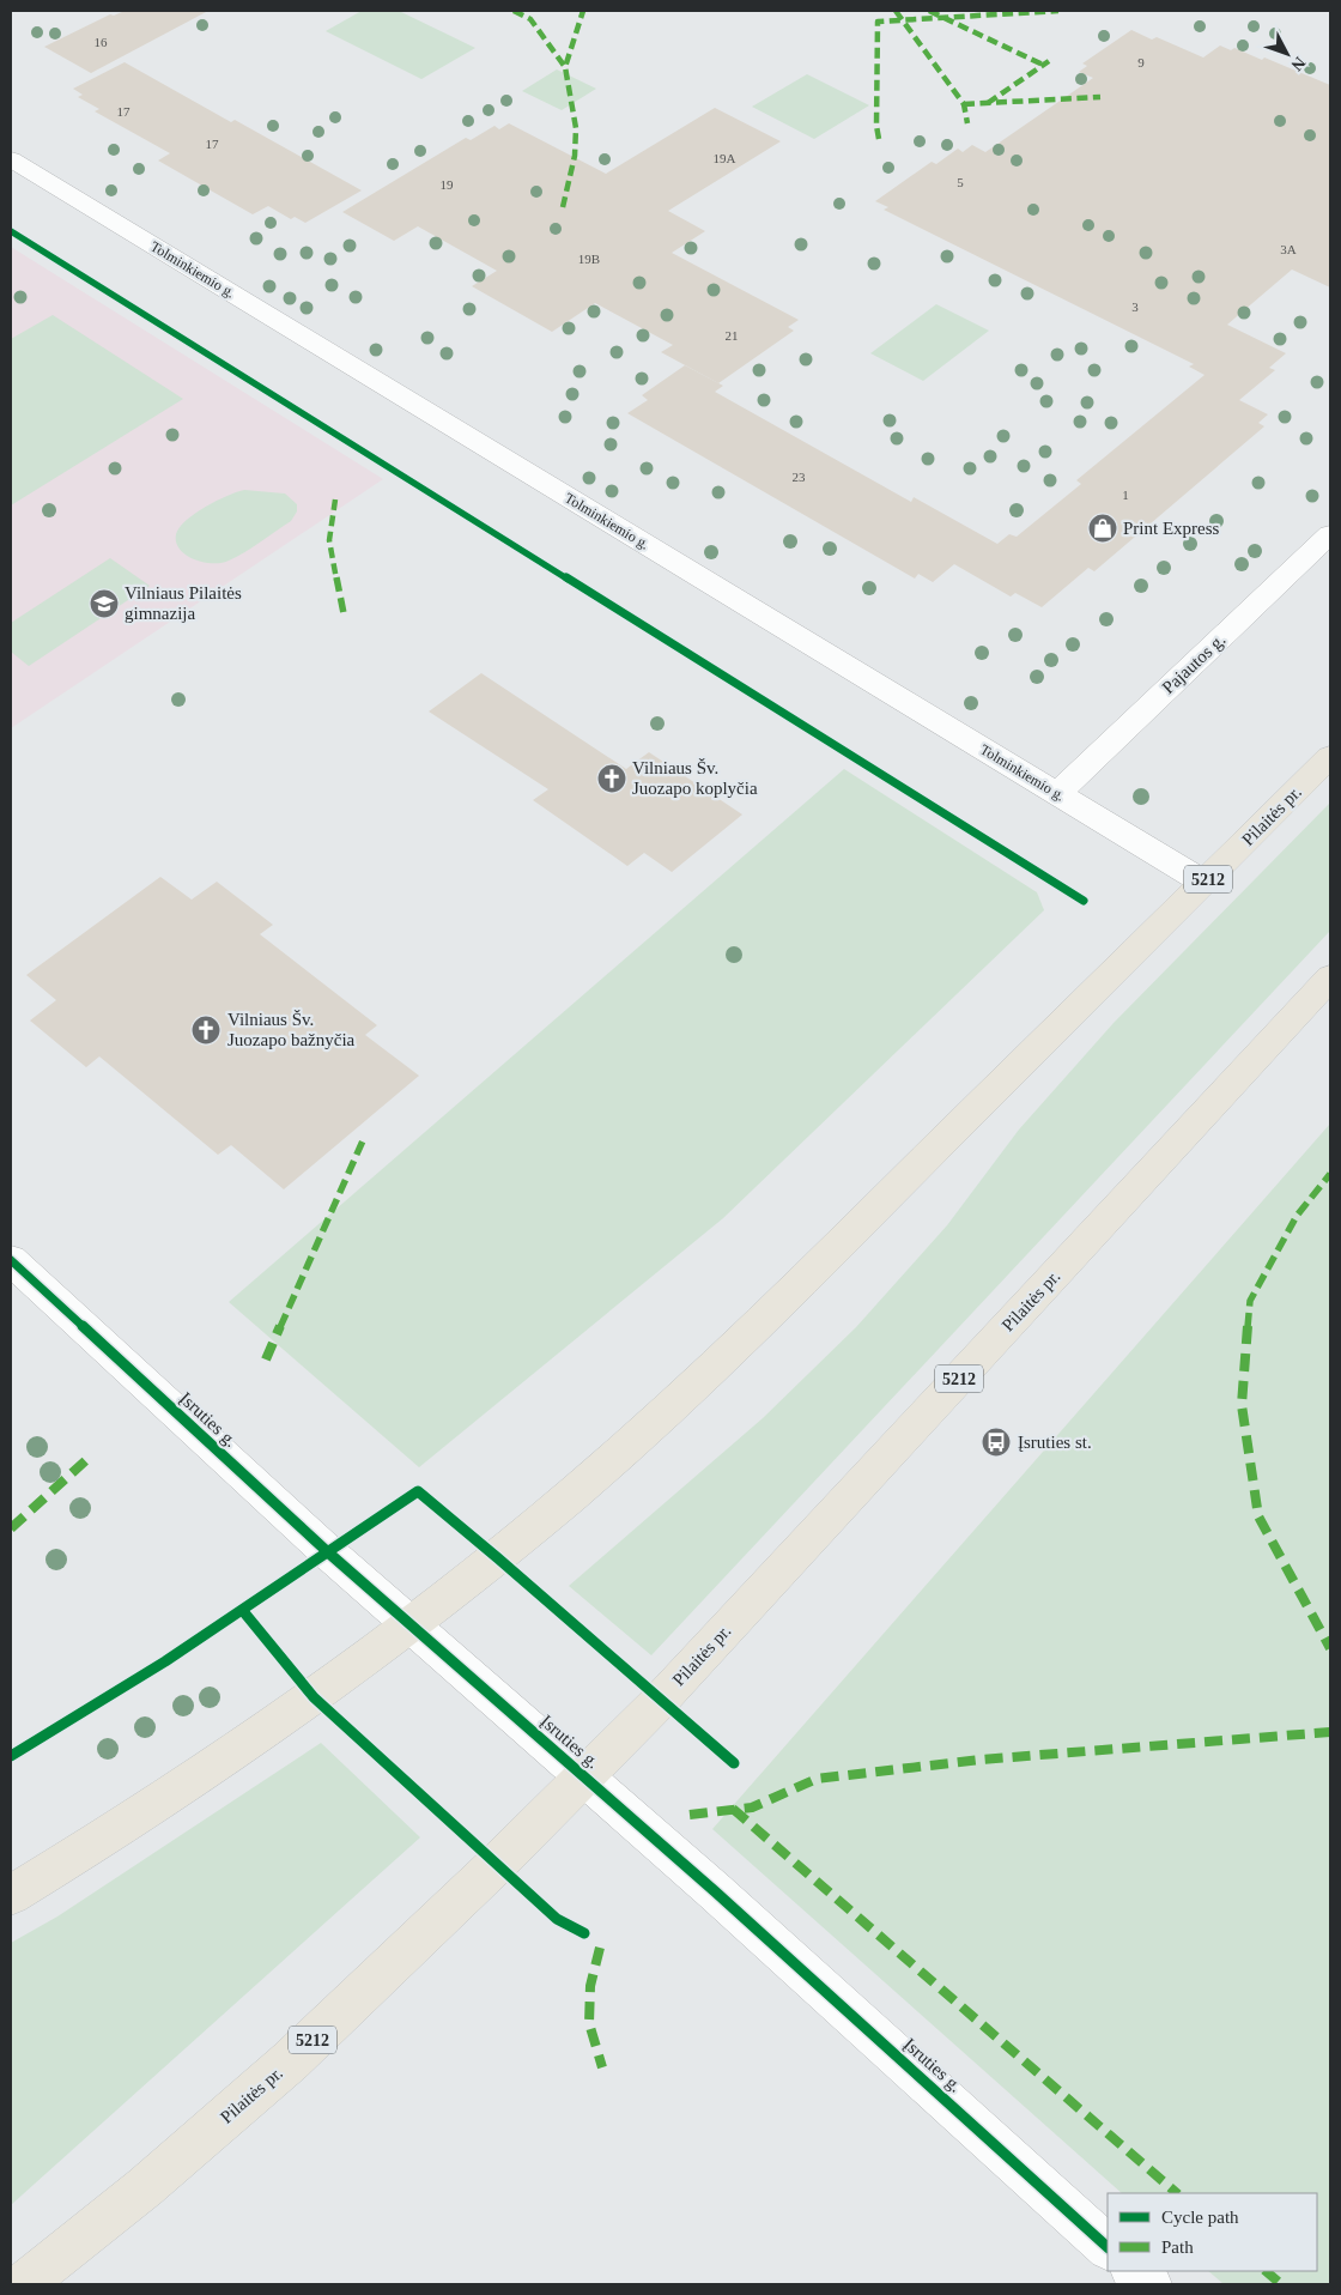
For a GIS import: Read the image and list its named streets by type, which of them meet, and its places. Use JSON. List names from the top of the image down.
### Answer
{
  "streets": {
    "main road": ["Pilaitės pr.", "5212"],
    "street": ["Tolminkiemio g.", "Pajautos g.", "Įsruties g."]
  },
  "crossings": [
    ["Tolminkiemio g.", "Pajautos g."],
    ["Tolminkiemio g.", "Pilaitės pr."],
    ["Pilaitės pr.", "Įsruties g."]
  ],
  "places": {
    "shop": ["Print Express"],
    "school or university": ["Vilniaus Pilaitės gimnazija"],
    "church": ["Vilniaus Šv. Juozapo koplyčia", "Vilniaus Šv. Juozapo bažnyčia"],
    "bus stop": ["Įsruties st."]
  },
  "house_numbers": [
    "16",
    "9",
    "17",
    "17",
    "19A",
    "5",
    "19",
    "3A",
    "19B",
    "3",
    "21",
    "23",
    "1"
  ],
  "legend": ["Cycle path", "Path"],
  "north": "bottom right"
}
